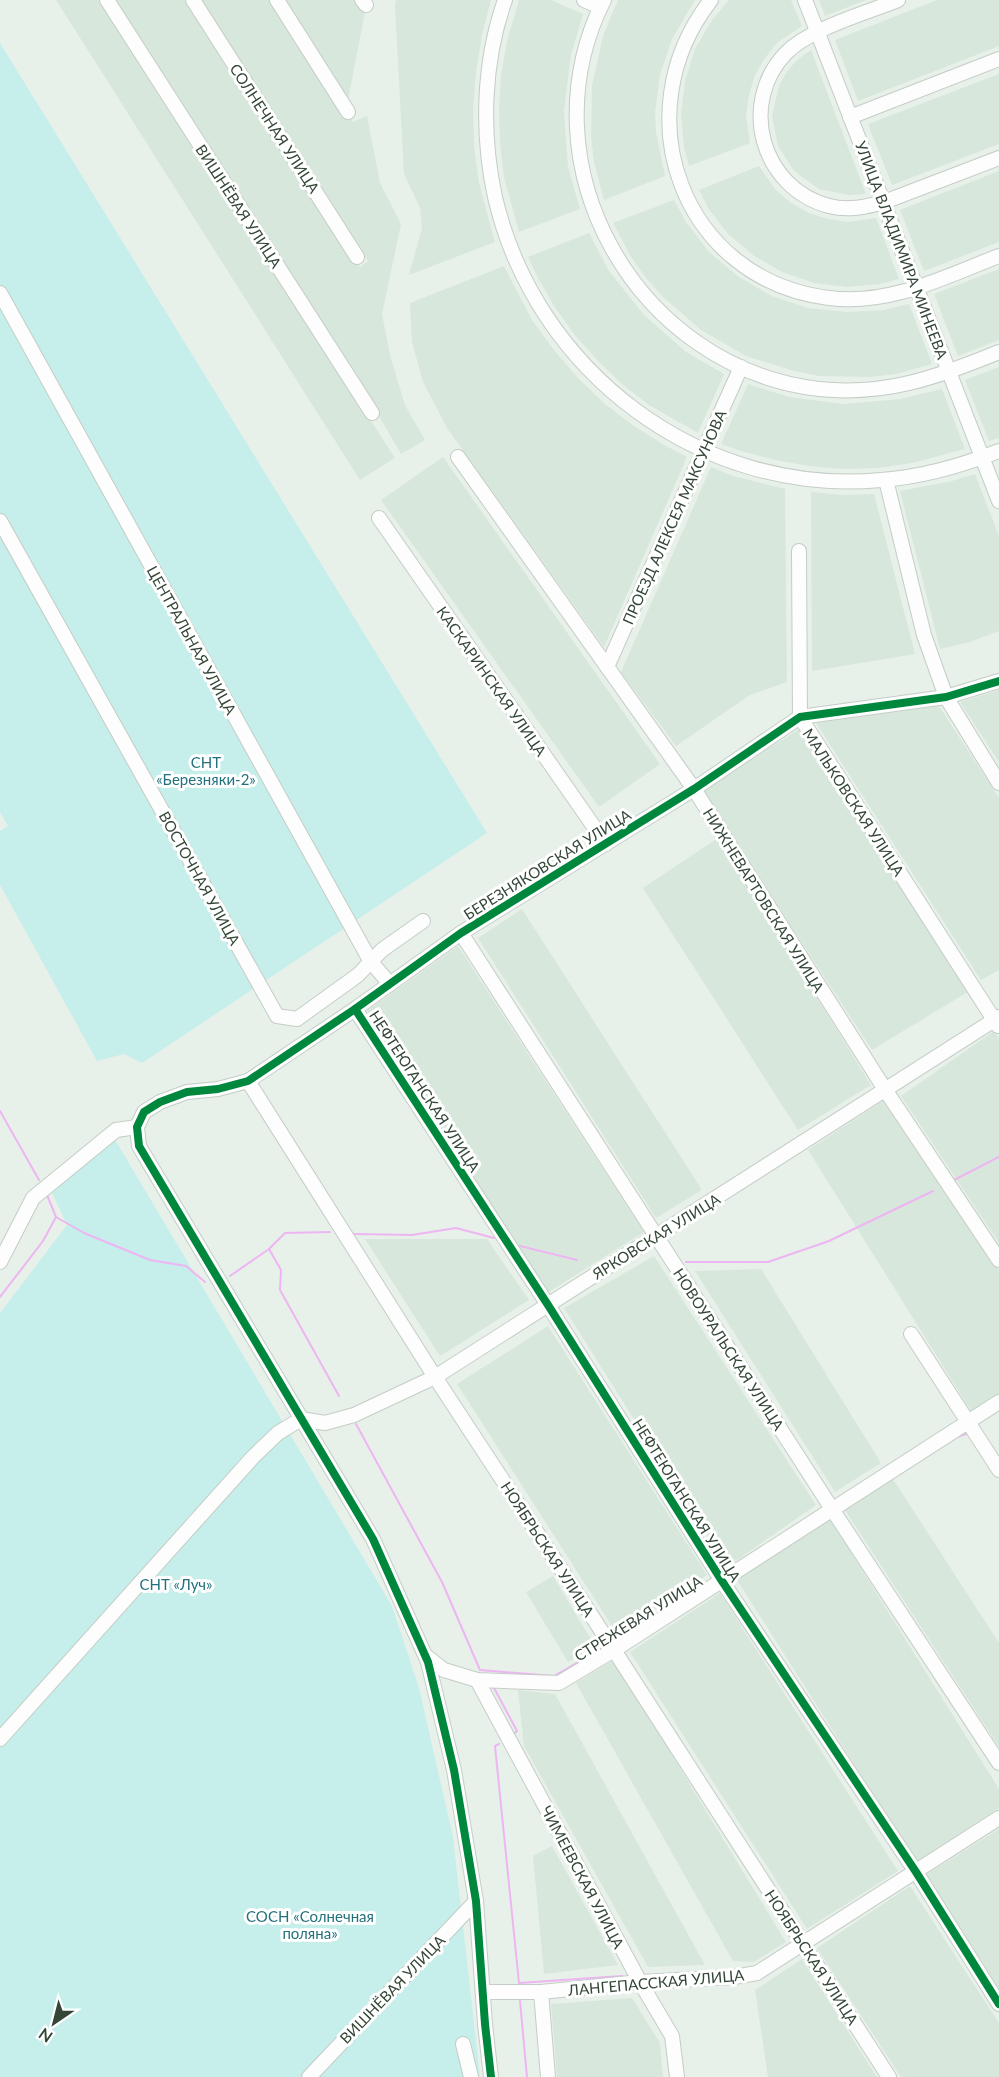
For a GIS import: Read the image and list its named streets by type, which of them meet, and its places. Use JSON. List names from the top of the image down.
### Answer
{
  "streets": {
    "street": [
      "СОЛНЕЧНАЯ УЛИЦА",
      "ВИШНЁВАЯ УЛИЦА",
      "УЛИЦА ВЛАДИМИРА МИНЕЕВА",
      "ПРОЕЗД АЛЕКСЕЯ МАКСУНОВА",
      "ЦЕНТРАЛЬНАЯ УЛИЦА",
      "КАСКАРИНСКАЯ УЛИЦА",
      "МАЛЬКОВСКАЯ УЛИЦА",
      "БЕРЕЗНЯКОВСКАЯ УЛИЦА",
      "ВОСТОЧНАЯ УЛИЦА",
      "НИЖНЕВАРТОВСКАЯ УЛИЦА",
      "НЕФТЕЮГАНСКАЯ УЛИЦА",
      "ЯРКОВСКАЯ УЛИЦА",
      "НОВОУРАЛЬСКАЯ УЛИЦА",
      "НОЯБРЬСКАЯ УЛИЦА",
      "СТРЕЖЕВАЯ УЛИЦА",
      "ЧИМЕЕВСКАЯ УЛИЦА",
      "ЛАНГЕПАССКАЯ УЛИЦА"
    ]
  },
  "crossings": [
    ["ПРОЕЗД АЛЕКСЕЯ МАКСУНОВА", "НИЖНЕВАРТОВСКАЯ УЛИЦА"],
    ["ЦЕНТРАЛЬНАЯ УЛИЦА", "БЕРЕЗНЯКОВСКАЯ УЛИЦА"],
    ["ЦЕНТРАЛЬНАЯ УЛИЦА", "ВОСТОЧНАЯ УЛИЦА"],
    ["КАСКАРИНСКАЯ УЛИЦА", "БЕРЕЗНЯКОВСКАЯ УЛИЦА"],
    ["МАЛЬКОВСКАЯ УЛИЦА", "БЕРЕЗНЯКОВСКАЯ УЛИЦА"],
    ["МАЛЬКОВСКАЯ УЛИЦА", "ЯРКОВСКАЯ УЛИЦА"],
    ["БЕРЕЗНЯКОВСКАЯ УЛИЦА", "НИЖНЕВАРТОВСКАЯ УЛИЦА"],
    ["БЕРЕЗНЯКОВСКАЯ УЛИЦА", "НЕФТЕЮГАНСКАЯ УЛИЦА"],
    ["БЕРЕЗНЯКОВСКАЯ УЛИЦА", "НОВОУРАЛЬСКАЯ УЛИЦА"],
    ["БЕРЕЗНЯКОВСКАЯ УЛИЦА", "НОЯБРЬСКАЯ УЛИЦА"],
    ["НИЖНЕВАРТОВСКАЯ УЛИЦА", "ЯРКОВСКАЯ УЛИЦА"],
    ["НЕФТЕЮГАНСКАЯ УЛИЦА", "ЯРКОВСКАЯ УЛИЦА"],
    ["НЕФТЕЮГАНСКАЯ УЛИЦА", "СТРЕЖЕВАЯ УЛИЦА"],
    ["НЕФТЕЮГАНСКАЯ УЛИЦА", "ЛАНГЕПАССКАЯ УЛИЦА"],
    ["ЯРКОВСКАЯ УЛИЦА", "НОВОУРАЛЬСКАЯ УЛИЦА"],
    ["ЯРКОВСКАЯ УЛИЦА", "НОЯБРЬСКАЯ УЛИЦА"],
    ["НОВОУРАЛЬСКАЯ УЛИЦА", "СТРЕЖЕВАЯ УЛИЦА"],
    ["НОЯБРЬСКАЯ УЛИЦА", "СТРЕЖЕВАЯ УЛИЦА"],
    ["НОЯБРЬСКАЯ УЛИЦА", "ЛАНГЕПАССКАЯ УЛИЦА"],
    ["СТРЕЖЕВАЯ УЛИЦА", "ЧИМЕЕВСКАЯ УЛИЦА"],
    ["ЧИМЕЕВСКАЯ УЛИЦА", "ЛАНГЕПАССКАЯ УЛИЦА"]
  ],
  "parks": ["СНТ «Березняки-2»", "СНТ «Луч»", "СОСН «Солнечная поляна»"],
  "north": "bottom left"
}
